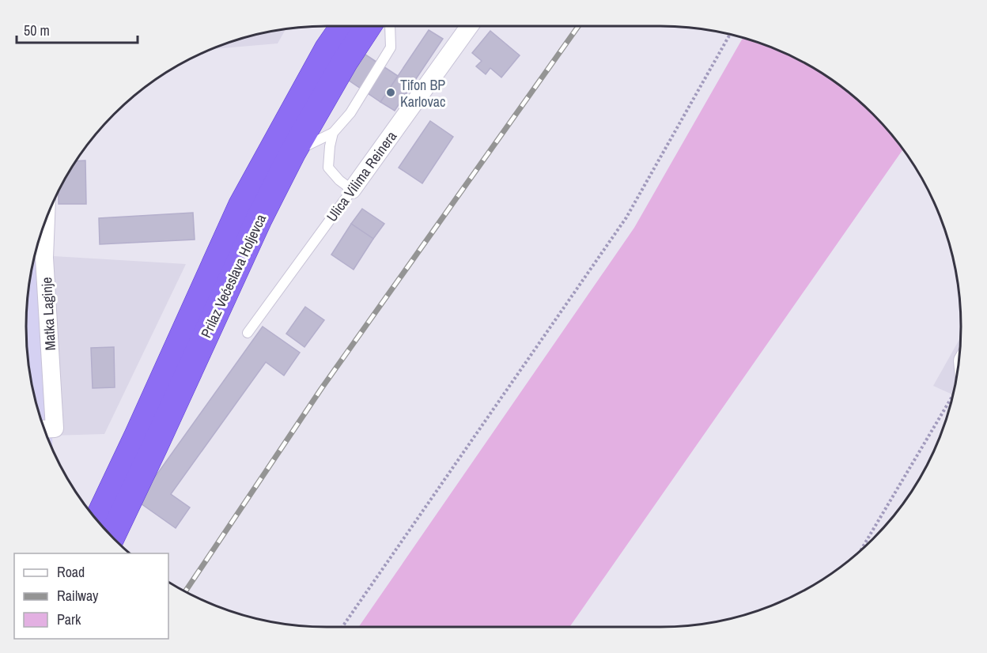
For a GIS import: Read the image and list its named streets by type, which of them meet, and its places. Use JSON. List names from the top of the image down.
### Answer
{
  "streets": {
    "highway": ["Prilaz Većeslava Holjevca"],
    "street": ["Ulica Vilima Reinera", "Matka Laginje"]
  },
  "places": ["Tifon BP Karlovac"],
  "legend": ["Road", "Railway", "Park"],
  "scale_bar": "50 m"
}
